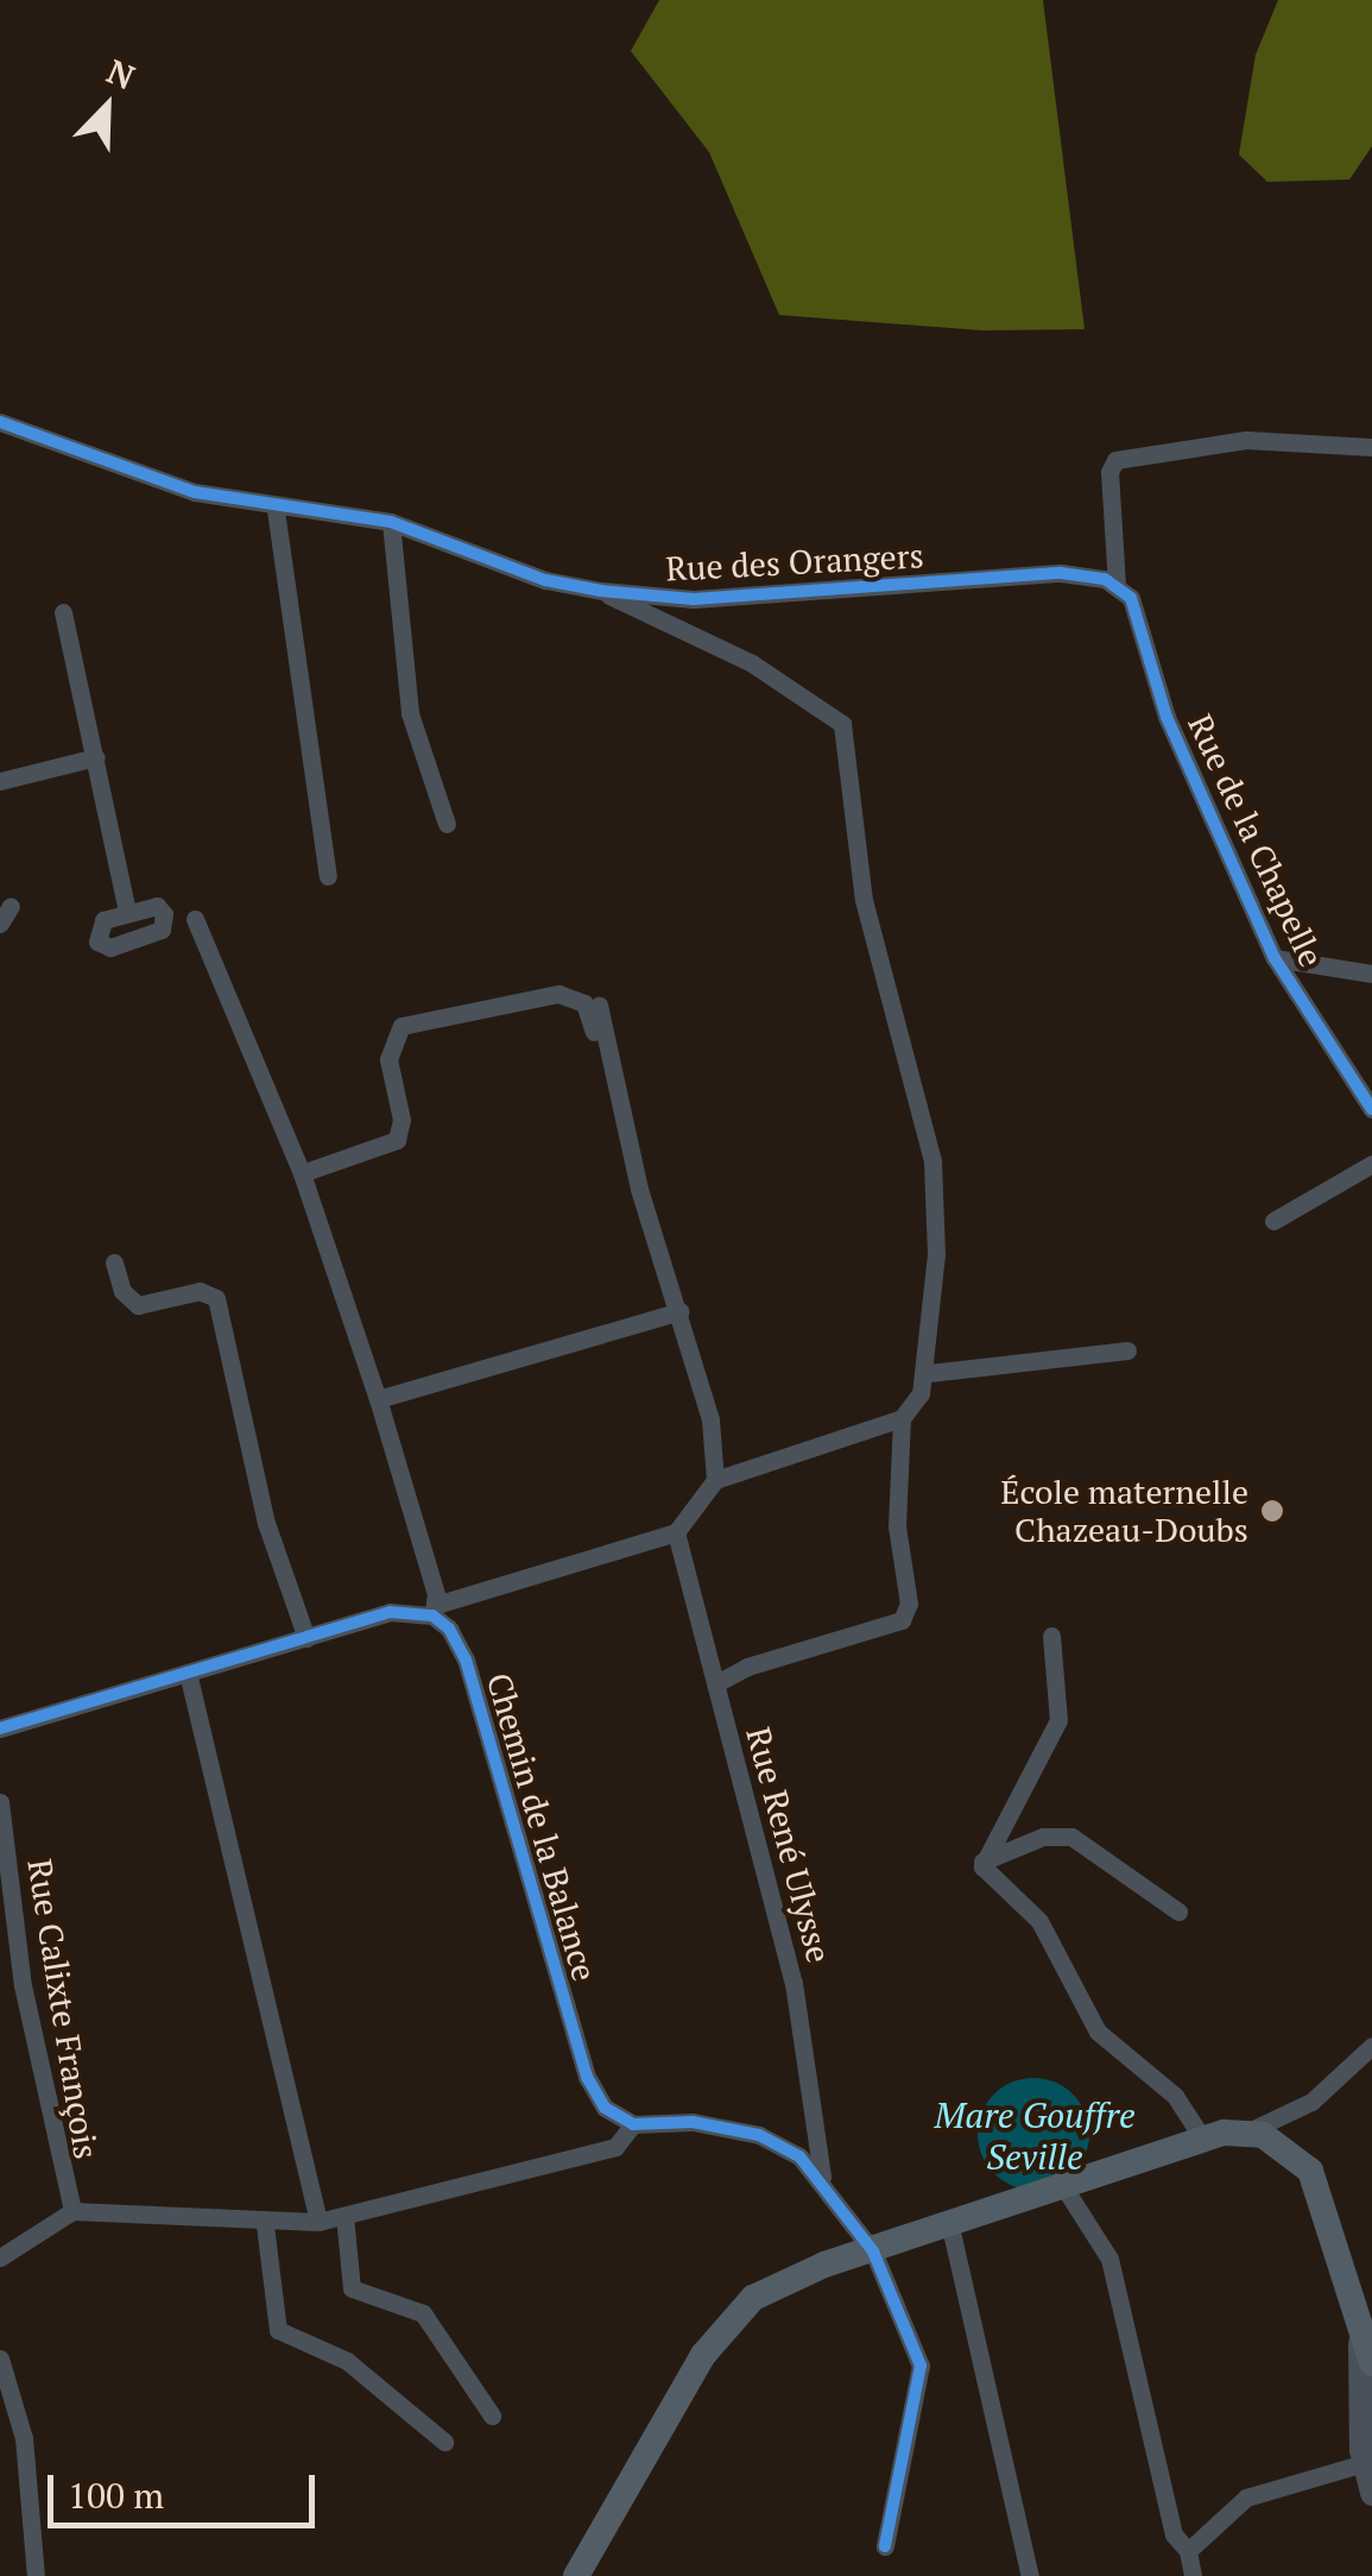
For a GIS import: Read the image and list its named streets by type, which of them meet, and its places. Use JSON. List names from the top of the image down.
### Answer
{
  "streets": {
    "street": [
      "Rue des Orangers",
      "Rue de la Chapelle",
      "Chemin de la Balance",
      "Rue René Ulysse",
      "Rue Calixte François"
    ]
  },
  "crossings": [
    ["Rue des Orangers", "Rue de la Chapelle"]
  ],
  "water": ["Mare Gouffre Seville"],
  "places": ["École maternelle Chazeau-Doubs"],
  "scale_bar": "100 m",
  "north": "top right"
}
